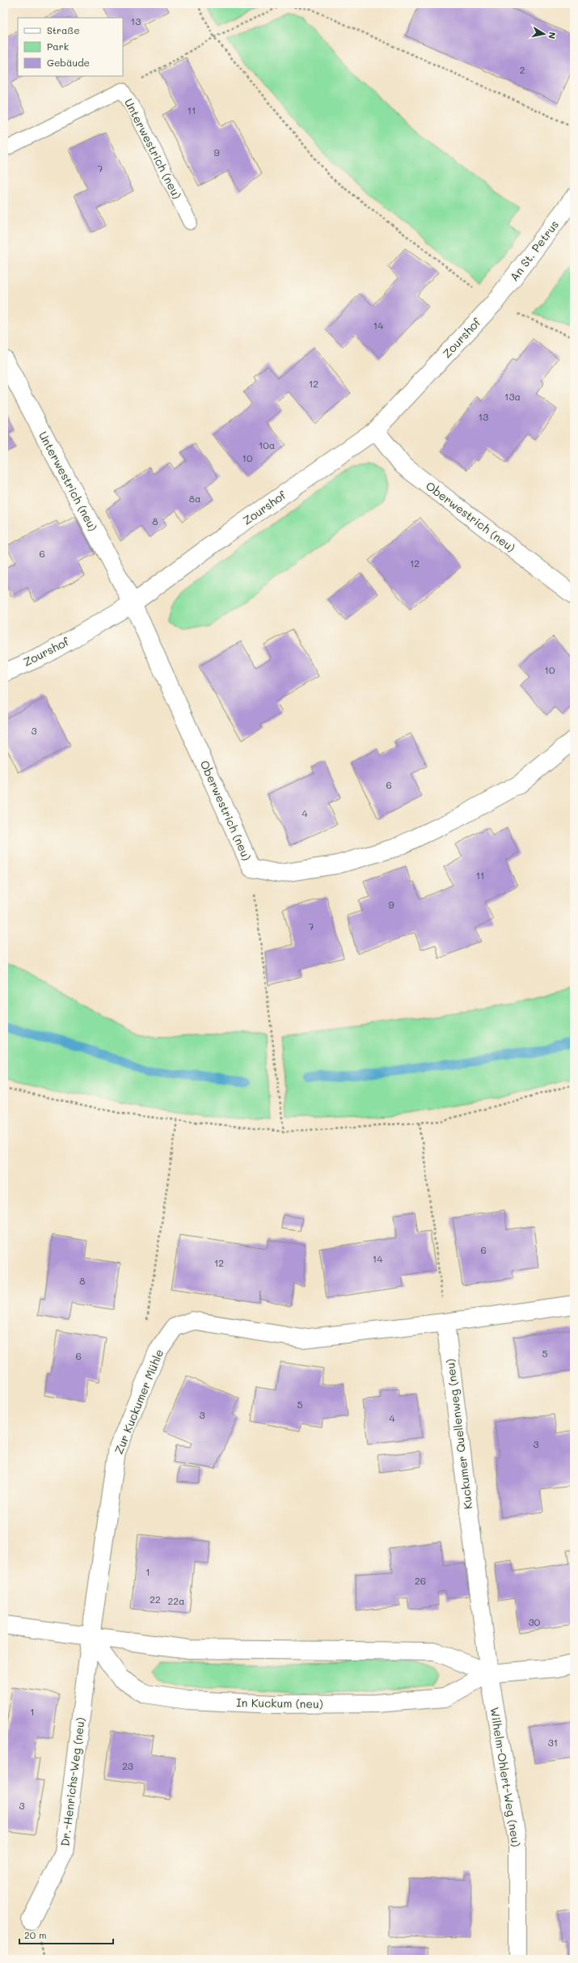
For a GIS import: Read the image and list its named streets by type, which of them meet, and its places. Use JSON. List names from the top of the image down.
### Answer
{
  "streets": {
    "street": [
      "Unterwestrich (neu)",
      "An St. Petrus",
      "Zourshof",
      "Oberwestrich (neu)",
      "Zur Kuckumer Mühle",
      "Kuckumer Quellenweg (neu)",
      "In Kuckum (neu)",
      "Wilhelm-Ohlert-Weg (neu)",
      "Dr.-Henrichs-Weg (neu)"
    ]
  },
  "crossings": [
    ["Unterwestrich (neu)", "Zourshof"],
    ["Unterwestrich (neu)", "Oberwestrich (neu)"],
    ["An St. Petrus", "Zourshof"],
    ["Zourshof", "Oberwestrich (neu)"],
    ["Zur Kuckumer Mühle", "Kuckumer Quellenweg (neu)"],
    ["Zur Kuckumer Mühle", "In Kuckum (neu)"],
    ["Zur Kuckumer Mühle", "Dr.-Henrichs-Weg (neu)"],
    ["Kuckumer Quellenweg (neu)", "In Kuckum (neu)"],
    ["Kuckumer Quellenweg (neu)", "Wilhelm-Ohlert-Weg (neu)"],
    ["In Kuckum (neu)", "Wilhelm-Ohlert-Weg (neu)"],
    ["In Kuckum (neu)", "Dr.-Henrichs-Weg (neu)"]
  ],
  "house_numbers": [
    "13",
    "2",
    "11",
    "9",
    "7",
    "14",
    "12",
    "13a",
    "13",
    "10a",
    "10",
    "8a",
    "8",
    "6",
    "12",
    "10",
    "3",
    "6",
    "4",
    "11",
    "9",
    "7",
    "6",
    "14",
    "12",
    "8",
    "5",
    "6",
    "5",
    "3",
    "4",
    "3",
    "1",
    "26",
    "22",
    "22a",
    "30",
    "1",
    "31",
    "23",
    "3"
  ],
  "legend": ["Straße", "Park", "Gebäude"],
  "scale_bar": "20 m",
  "north": "right"
}
